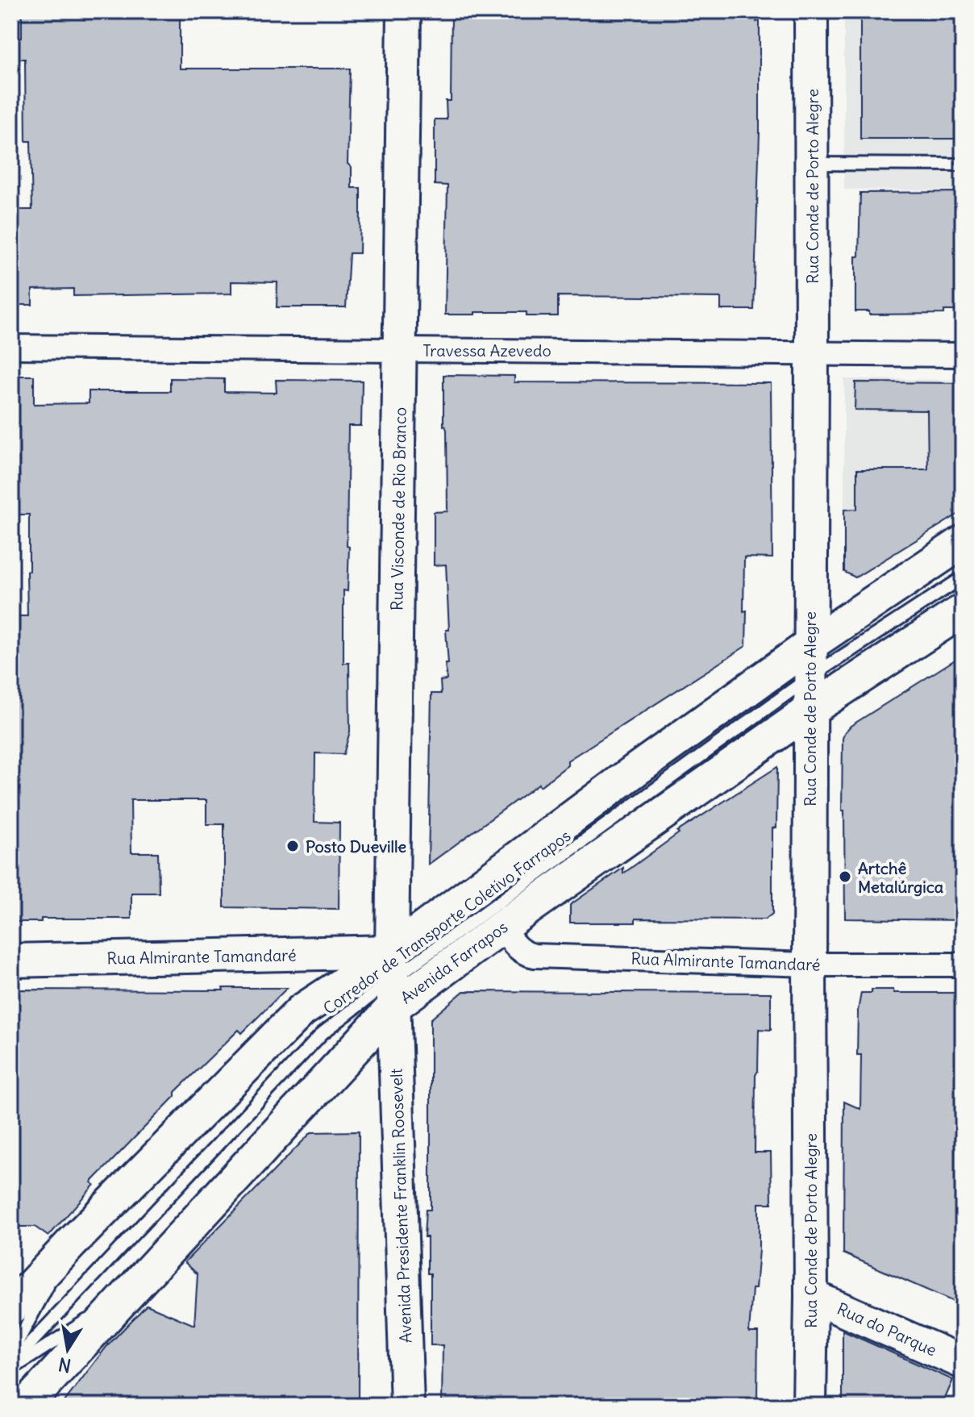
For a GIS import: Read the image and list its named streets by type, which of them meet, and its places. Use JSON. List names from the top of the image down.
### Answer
{
  "streets": {
    "main road": [
      "Rua Conde de Porto Alegre",
      "Rua Visconde de Rio Branco",
      "Rua Almirante Tamandaré",
      "Avenida Farrapos",
      "Avenida Presidente Franklin Roosevelt",
      "Rua do Parque"
    ],
    "street": ["Travessa Azevedo"],
    "lane": ["Corredor de Transporte Coletivo Farrapos"]
  },
  "crossings": [
    ["Rua Conde de Porto Alegre", "Travessa Azevedo"],
    ["Rua Conde de Porto Alegre", "Corredor de Transporte Coletivo Farrapos"],
    ["Rua Conde de Porto Alegre", "Rua Almirante Tamandaré"],
    ["Rua Conde de Porto Alegre", "Avenida Farrapos"],
    ["Rua Conde de Porto Alegre", "Rua do Parque"],
    ["Travessa Azevedo", "Rua Visconde de Rio Branco"],
    ["Rua Visconde de Rio Branco", "Corredor de Transporte Coletivo Farrapos"],
    ["Rua Visconde de Rio Branco", "Rua Almirante Tamandaré"],
    ["Rua Visconde de Rio Branco", "Avenida Farrapos"],
    ["Rua Visconde de Rio Branco", "Avenida Presidente Franklin Roosevelt"],
    ["Corredor de Transporte Coletivo Farrapos", "Rua Almirante Tamandaré"],
    ["Corredor de Transporte Coletivo Farrapos", "Avenida Farrapos"],
    ["Corredor de Transporte Coletivo Farrapos", "Avenida Presidente Franklin Roosevelt"],
    ["Rua Almirante Tamandaré", "Avenida Farrapos"],
    ["Rua Almirante Tamandaré", "Avenida Presidente Franklin Roosevelt"],
    ["Avenida Farrapos", "Avenida Presidente Franklin Roosevelt"]
  ],
  "places": ["Posto Dueville", "Artchê Metalúrgica"],
  "north": "bottom"
}
